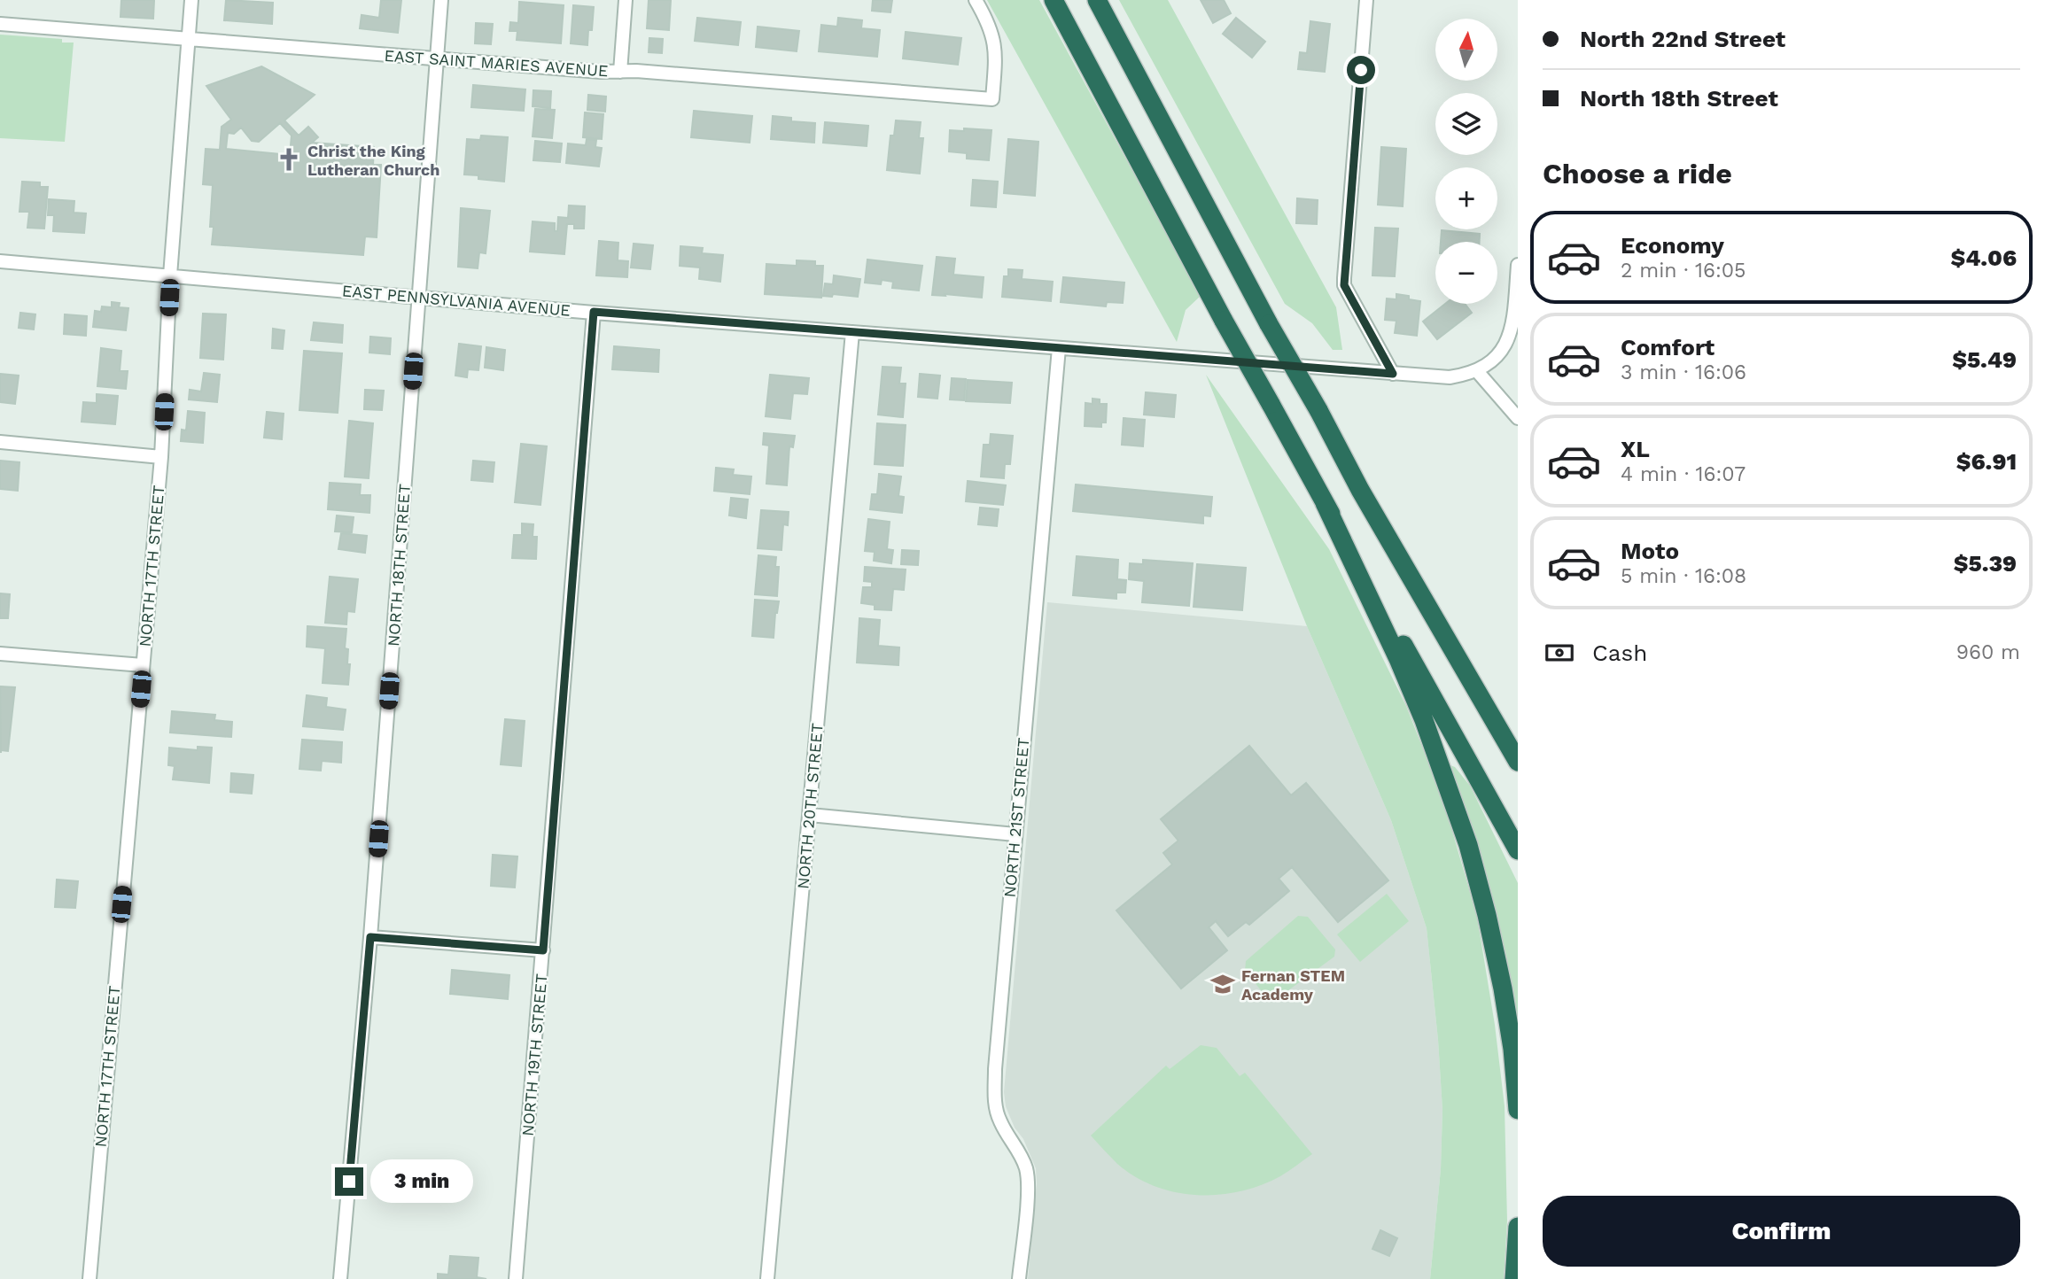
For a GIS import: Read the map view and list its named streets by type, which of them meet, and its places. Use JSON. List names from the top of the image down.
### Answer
{
  "streets": {
    "street": [
      "EAST SAINT MARIES AVENUE",
      "EAST PENNSYLVANIA AVENUE",
      "NORTH 18TH STREET",
      "NORTH 17TH STREET",
      "NORTH 20TH STREET",
      "NORTH 21ST STREET",
      "NORTH 19TH STREET"
    ]
  },
  "crossings": [
    ["EAST SAINT MARIES AVENUE", "NORTH 18TH STREET"],
    ["EAST SAINT MARIES AVENUE", "NORTH 17TH STREET"],
    ["EAST PENNSYLVANIA AVENUE", "NORTH 18TH STREET"],
    ["EAST PENNSYLVANIA AVENUE", "NORTH 17TH STREET"],
    ["EAST PENNSYLVANIA AVENUE", "NORTH 20TH STREET"],
    ["EAST PENNSYLVANIA AVENUE", "NORTH 21ST STREET"],
    ["EAST PENNSYLVANIA AVENUE", "NORTH 19TH STREET"]
  ],
  "places": {
    "church": ["Christ the King Lutheran Church"],
    "school or university": ["Fernan STEM Academy"]
  },
  "north": "top",
  "page": {
    "banner": ["North 22nd Street", "North 18th Street"],
    "map_buttons": ["+", "−"],
    "heading": "Choose a ride",
    "list": [
      {
        "name": "Economy",
        "note": "2 min · 16:05",
        "value": "$4.06"
      },
      {
        "name": "Comfort",
        "note": "3 min · 16:06",
        "value": "$5.49"
      },
      {
        "name": "XL",
        "note": "4 min · 16:07",
        "value": "$6.91"
      },
      {
        "name": "Moto",
        "note": "5 min · 16:08",
        "value": "$5.39"
      }
    ],
    "pay": ["Cash", "960 m"],
    "bubble": "3 min",
    "buttons": "Confirm"
  }
}
